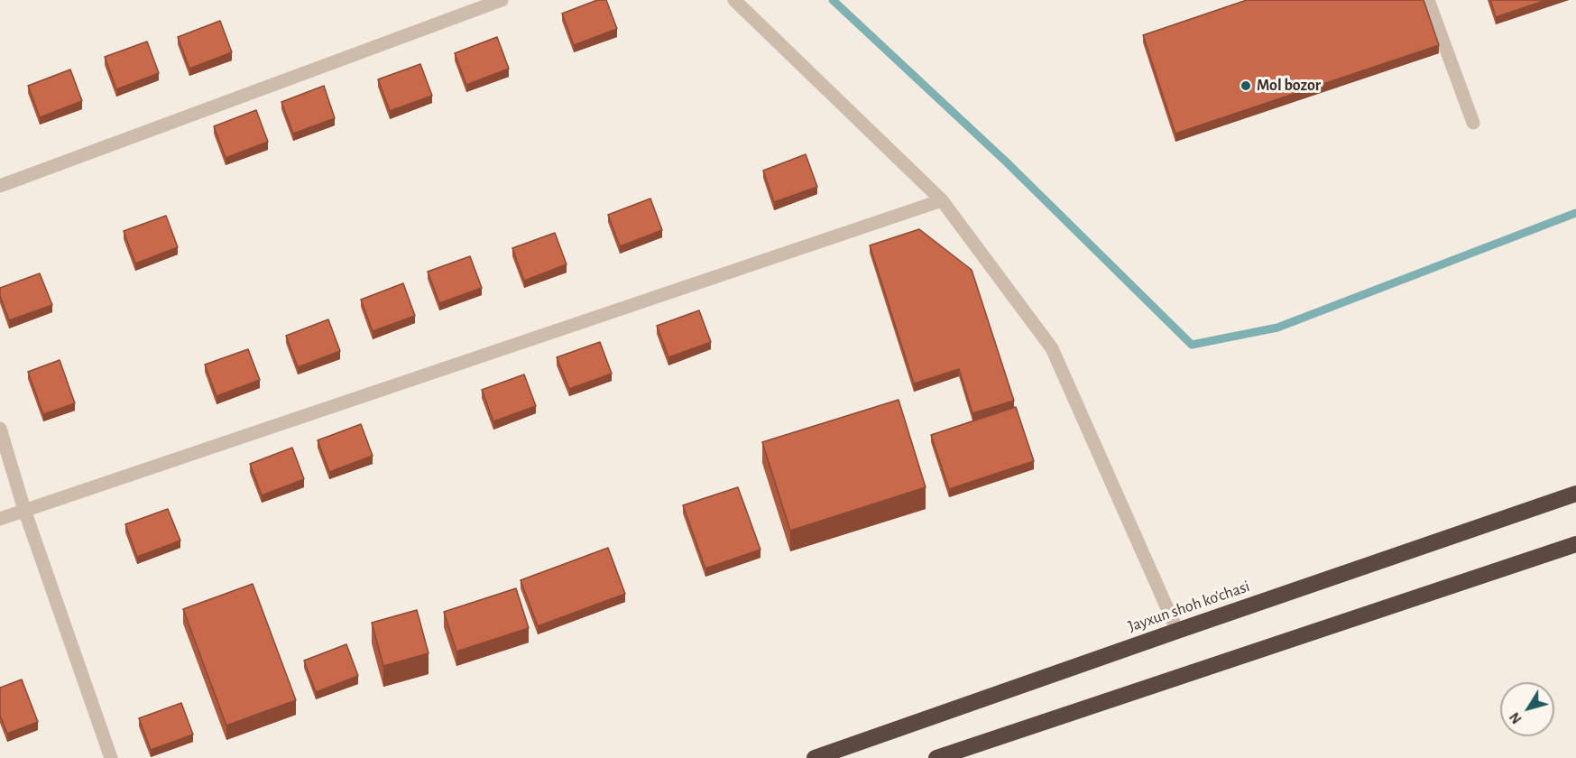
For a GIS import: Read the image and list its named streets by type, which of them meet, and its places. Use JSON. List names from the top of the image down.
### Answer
{
  "streets": {
    "highway": ["Jayxun shoh ko'chasi"]
  },
  "places": ["Mol bozor"],
  "north": "bottom left"
}
